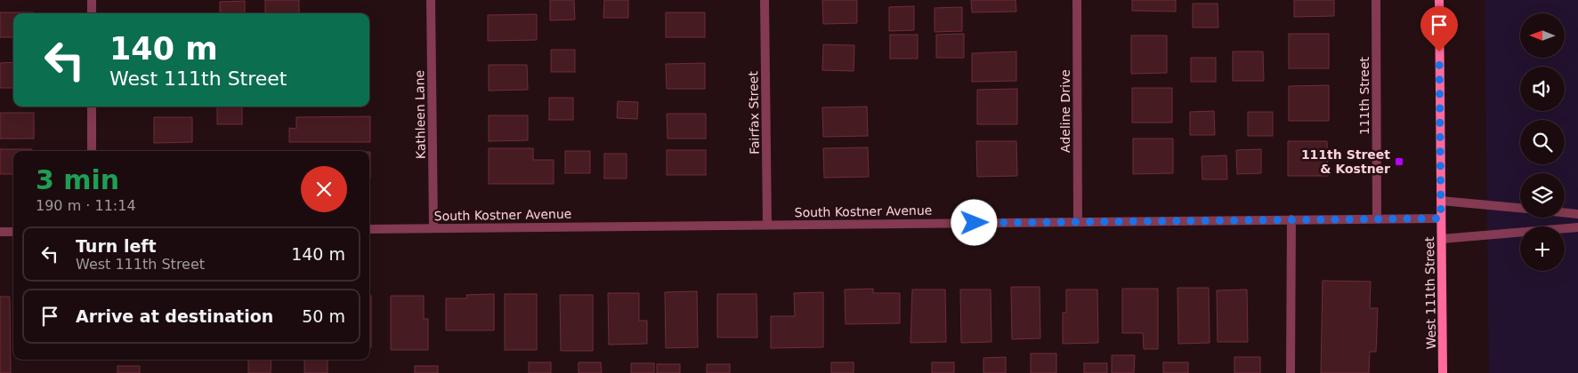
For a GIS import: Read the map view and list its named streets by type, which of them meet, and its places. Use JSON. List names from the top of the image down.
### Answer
{
  "streets": {
    "main road": ["West 111th Street"],
    "street": [
      "111th Street",
      "Adeline Drive",
      "Fairfax Street",
      "Kathleen Lane",
      "South Kostner Avenue"
    ]
  },
  "crossings": [
    ["111th Street", "South Kostner Avenue"],
    ["Adeline Drive", "South Kostner Avenue"],
    ["Fairfax Street", "South Kostner Avenue"],
    ["Kathleen Lane", "South Kostner Avenue"],
    ["South Kostner Avenue", "West 111th Street"]
  ],
  "places": {
    "transit": ["111th Street & Kostner"]
  },
  "north": "left",
  "page": {
    "map_buttons": "+",
    "turn": ["140 m", "West 111th Street"],
    "heading": ["3 min", "190 m · 11:14"],
    "list": [
      {
        "name": "Turn left",
        "note": "West 111th Street",
        "value": "140 m"
      },
      {
        "name": "Arrive at destination",
        "value": "50 m"
      }
    ]
  }
}
